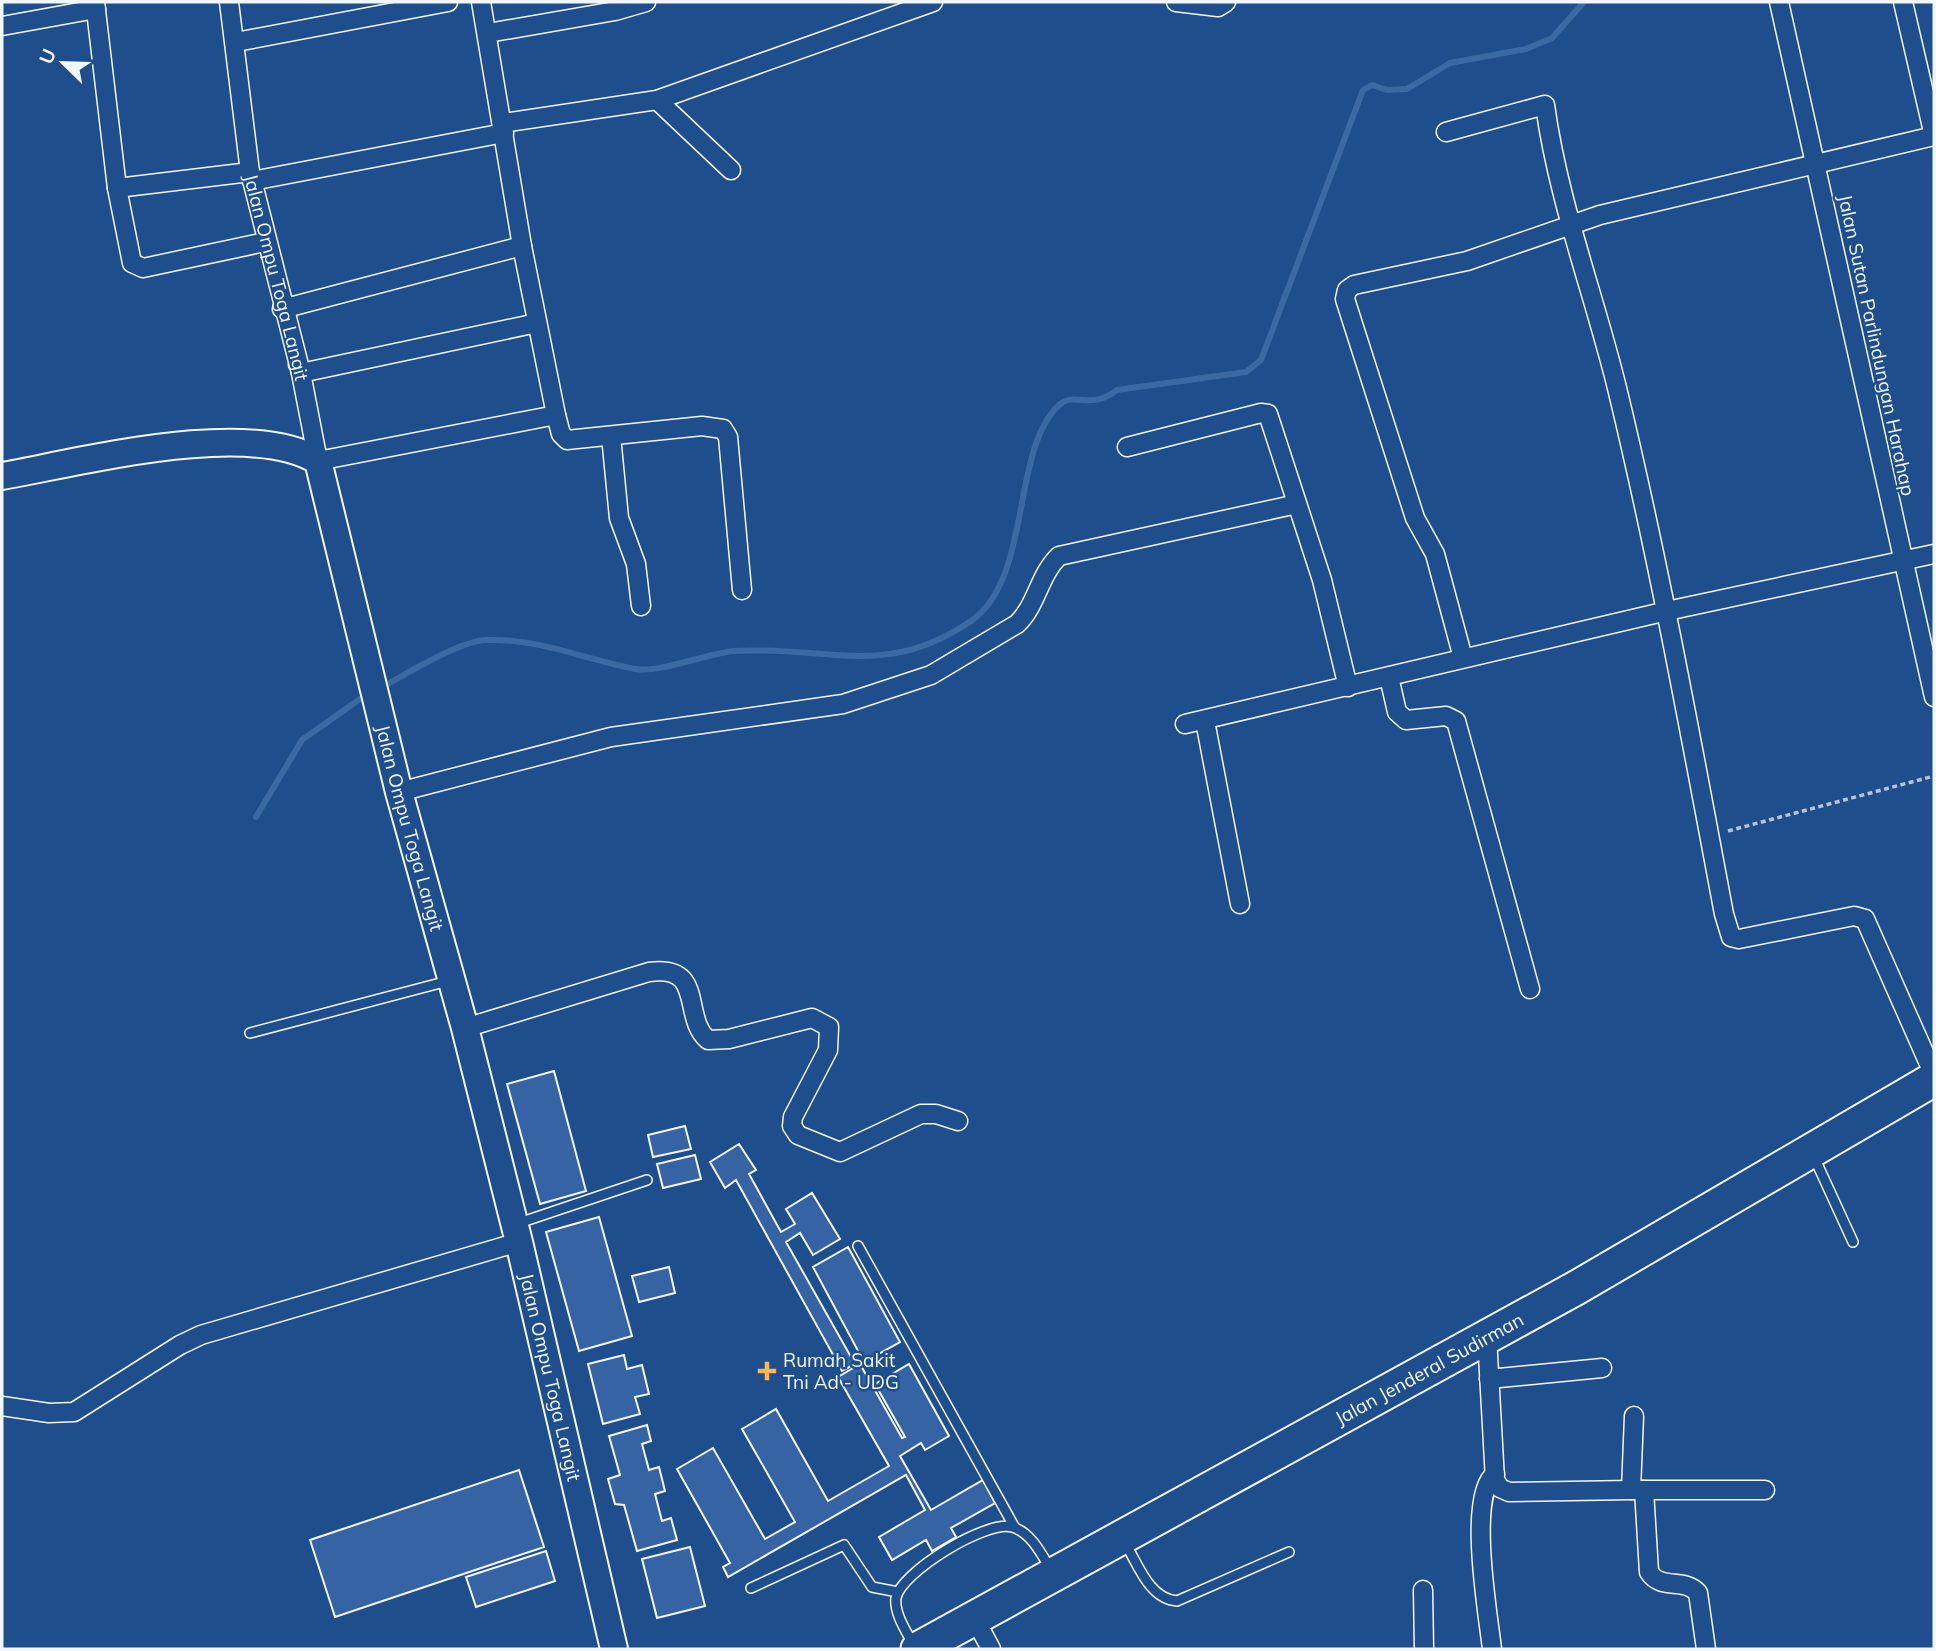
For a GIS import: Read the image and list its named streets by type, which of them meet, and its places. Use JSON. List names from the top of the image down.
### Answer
{
  "streets": {
    "highway": ["Jalan Jenderal Sudirman"],
    "main road": ["Jalan Ompu Toga Langit"],
    "street": ["Jalan Sutan Parlindungan Harahap"]
  },
  "places": {
    "health": ["Rumah Sakit Tni Ad - UDG"]
  },
  "north": "top left"
}
